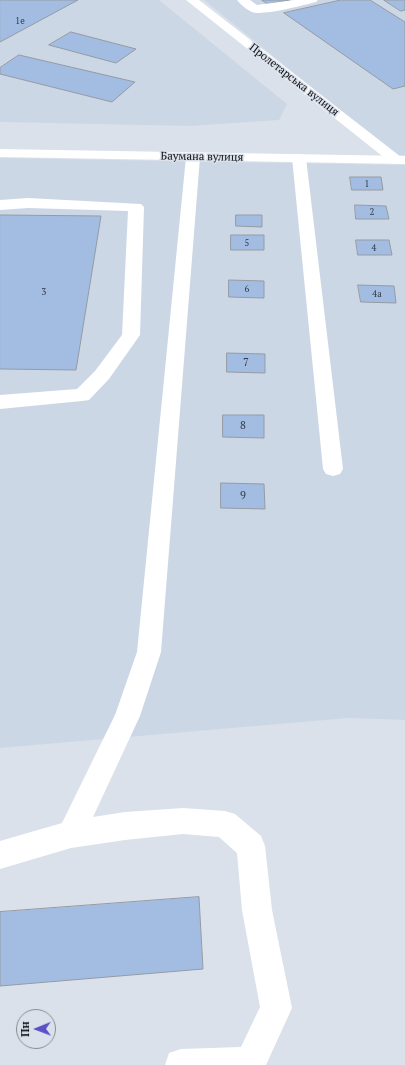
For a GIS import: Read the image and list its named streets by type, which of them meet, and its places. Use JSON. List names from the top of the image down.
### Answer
{
  "streets": {
    "street": ["Пролетарська вулиця", "Баумана вулиця"]
  },
  "crossings": [
    ["Пролетарська вулиця", "Баумана вулиця"]
  ],
  "house_numbers": [
    "1е",
    "1",
    "2",
    "5",
    "4",
    "6",
    "3",
    "4а",
    "7",
    "8",
    "9"
  ],
  "north": "left"
}
